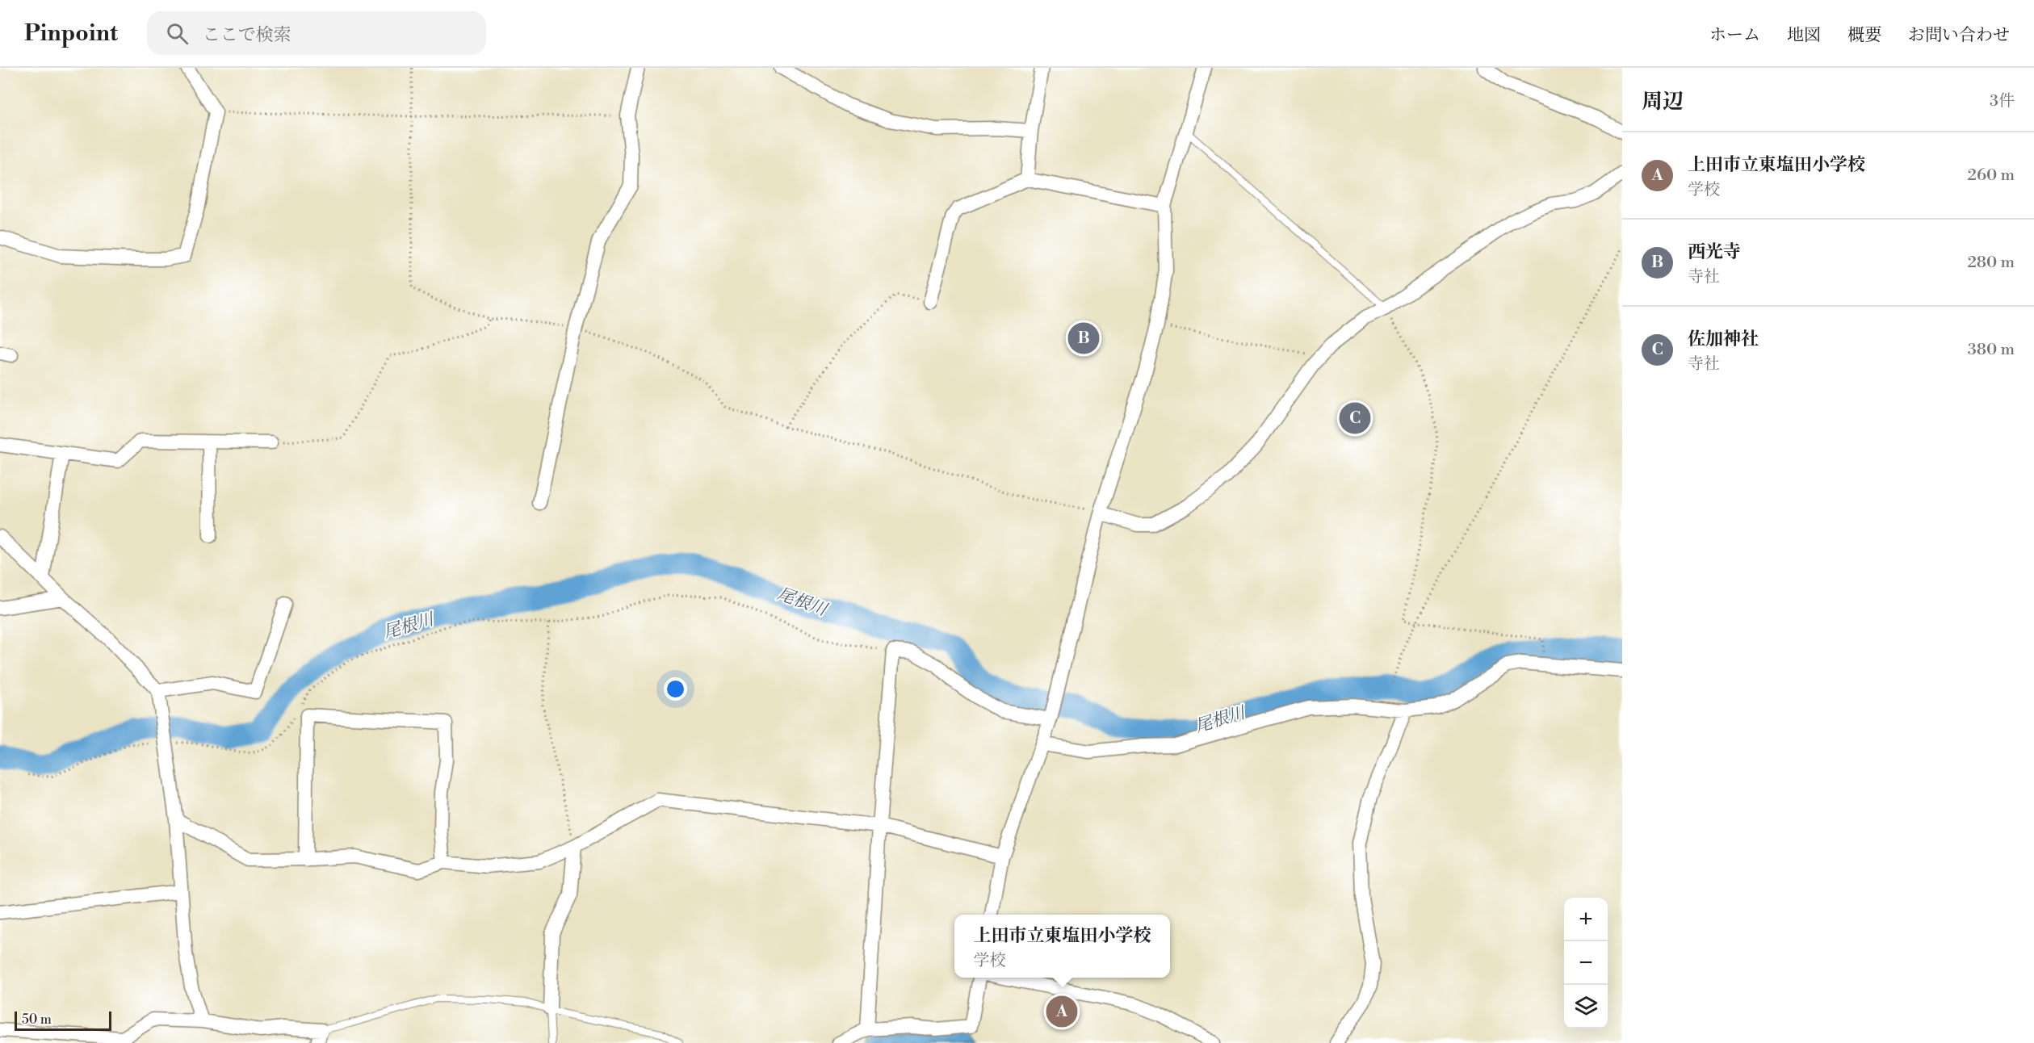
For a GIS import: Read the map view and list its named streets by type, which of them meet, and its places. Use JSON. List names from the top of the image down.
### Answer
{
  "water": ["尾根川"],
  "scale_bar": "50 m",
  "page": {
    "header": "Pinpoint",
    "search": "ここで検索",
    "nav": [
      "ホーム",
      "地図",
      "概要",
      "お問い合わせ"
    ],
    "heading": ["周辺", "3件"],
    "list": [
      {
        "mark": "A",
        "name": "上田市立東塩田小学校",
        "note": "学校",
        "value": "260 m"
      },
      {
        "mark": "B",
        "name": "西光寺",
        "note": "寺社",
        "value": "280 m"
      },
      {
        "mark": "C",
        "name": "佐加神社",
        "note": "寺社",
        "value": "380 m"
      }
    ],
    "pins": ["B", "C", "A"],
    "map_buttons": ["+", "−"],
    "popup": ["上田市立東塩田小学校", "学校"],
    "scale": "50 m"
  }
}
